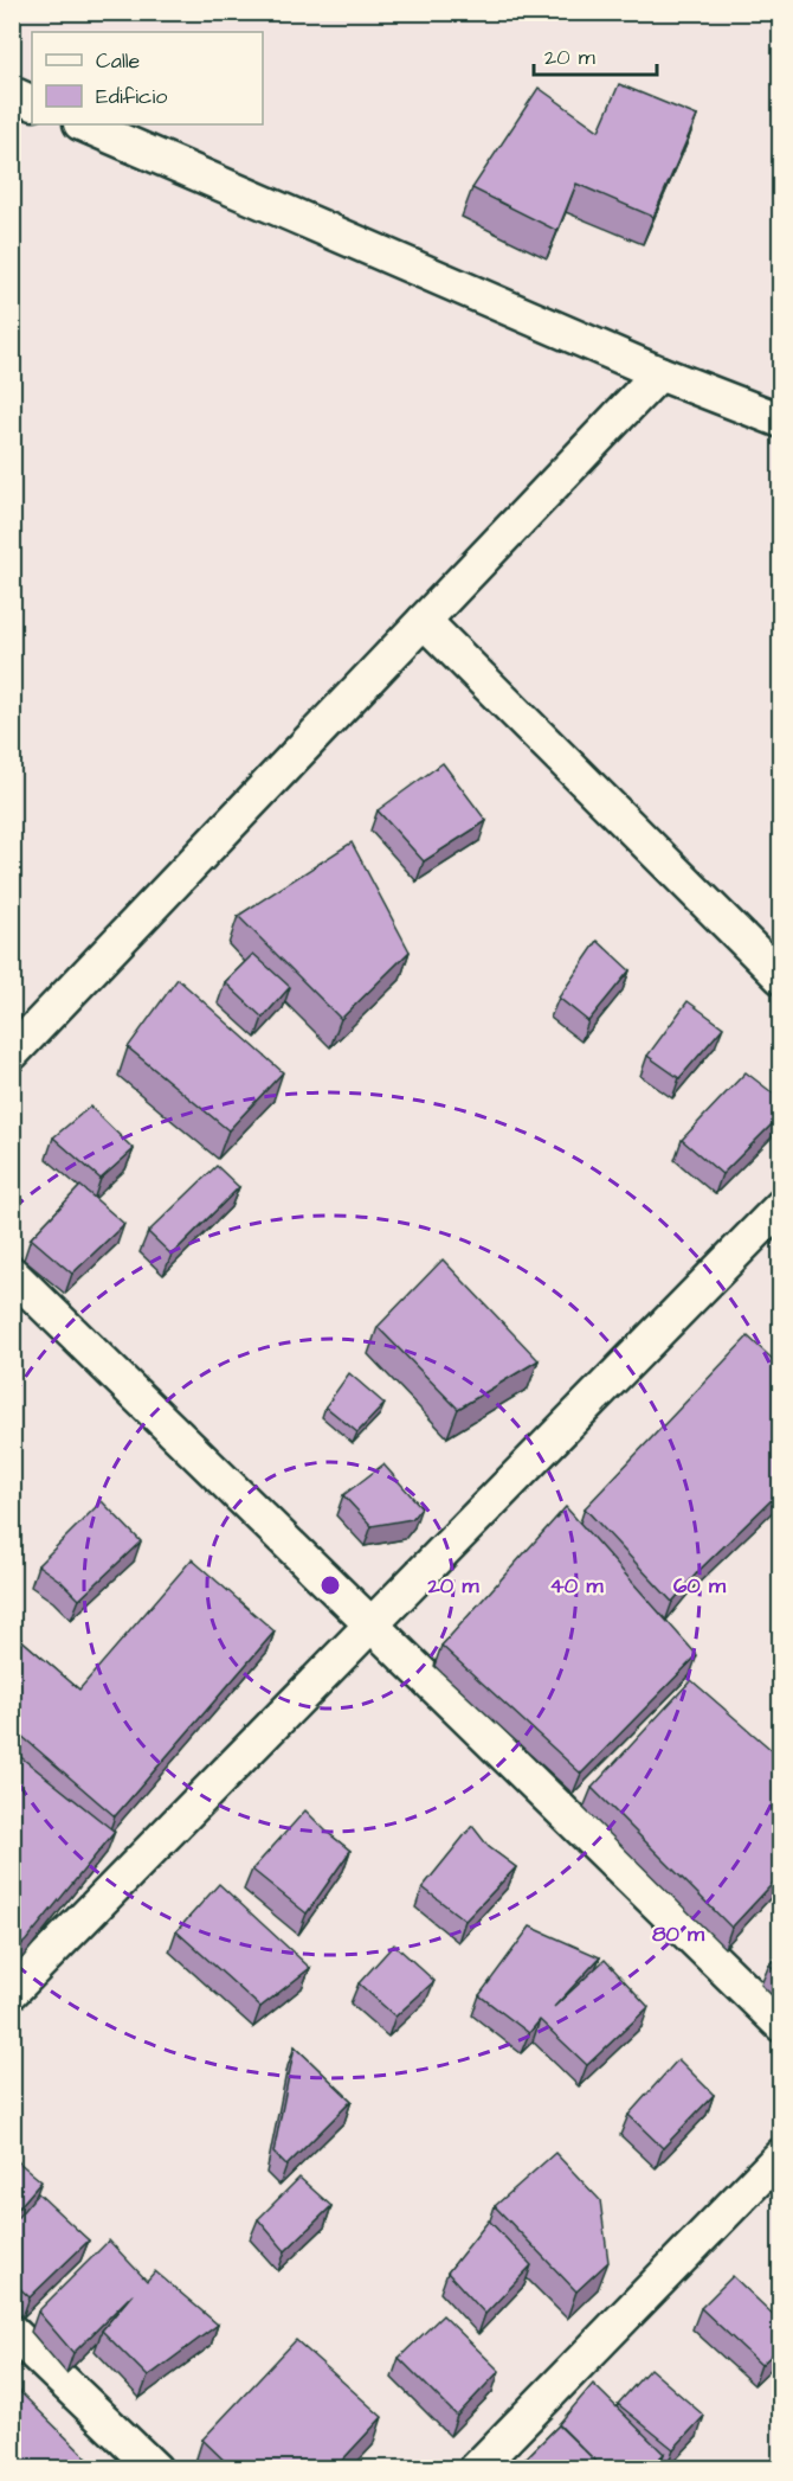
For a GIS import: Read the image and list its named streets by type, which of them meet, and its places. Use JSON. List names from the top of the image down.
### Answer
{
  "legend": ["Calle", "Edificio"],
  "scale_bar": "20 m",
  "rings": [
    "20 m",
    "40 m",
    "60 m",
    "80 m"
  ]
}
